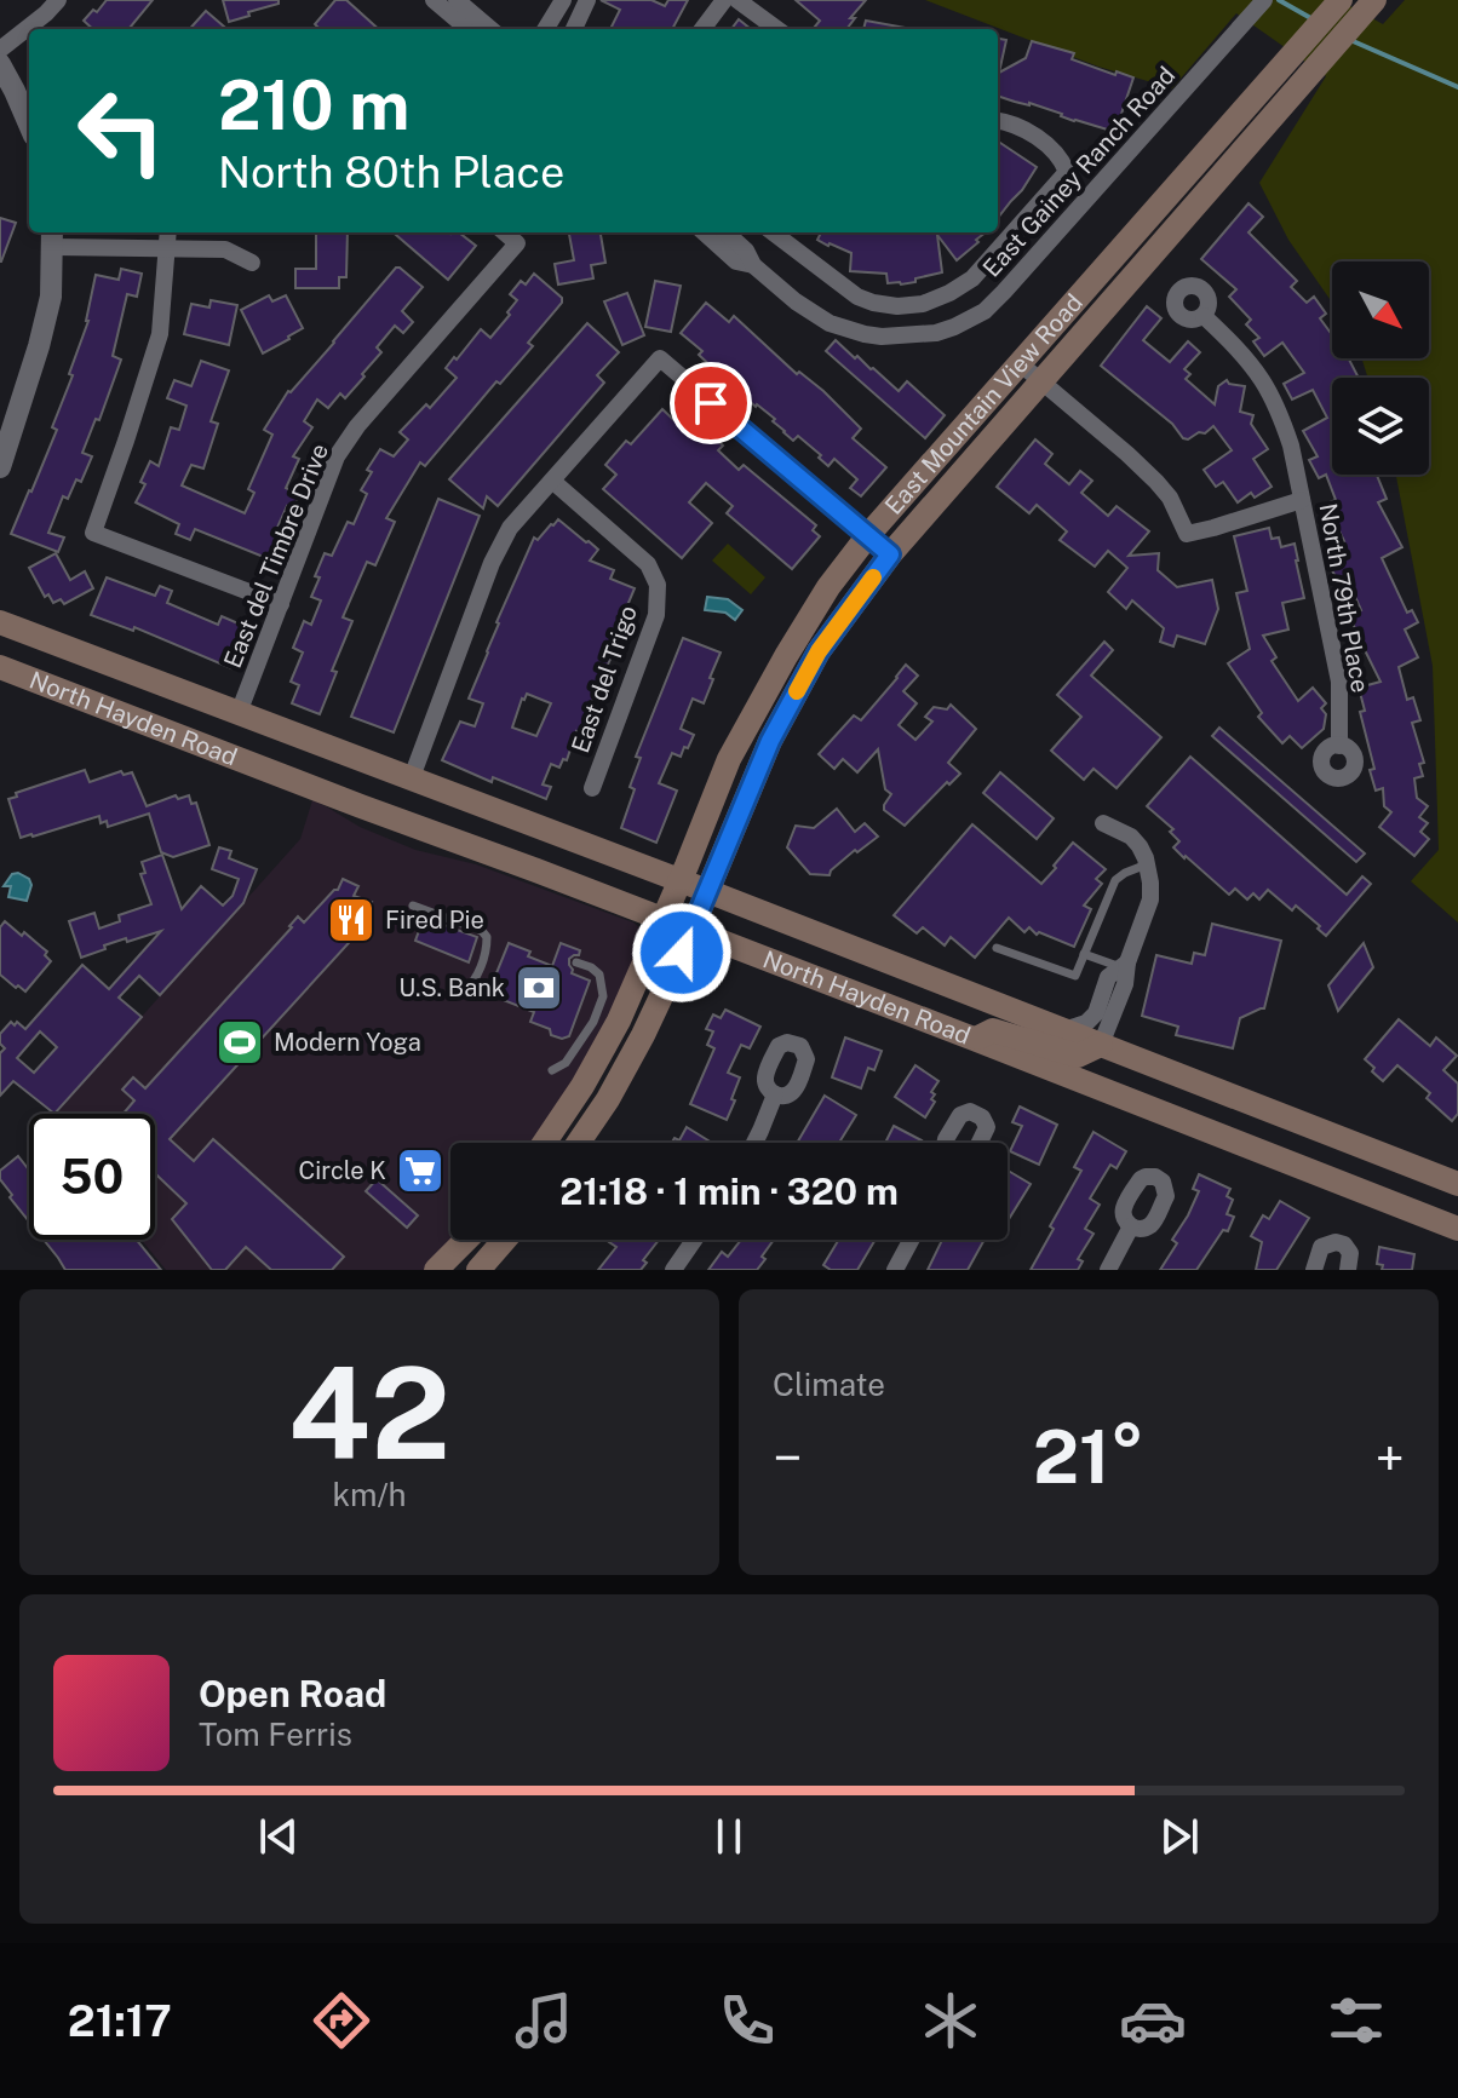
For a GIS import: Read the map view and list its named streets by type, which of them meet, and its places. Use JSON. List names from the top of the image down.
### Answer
{
  "streets": {
    "main road": ["East Mountain View Road", "North Hayden Road"],
    "street": [
      "East Gainey Ranch Road",
      "East del Timbre Drive",
      "North 79th Place",
      "East del Trigo"
    ]
  },
  "crossings": [
    ["East Mountain View Road", "North Hayden Road"],
    ["East del Timbre Drive", "North Hayden Road"]
  ],
  "places": {
    "restaurant": ["Fired Pie"],
    "bank": ["U.S. Bank"],
    "sports": ["Modern Yoga"],
    "supermarket": ["Circle K"]
  },
  "north": "bottom right",
  "page": {
    "turn": ["210 m", "North 80th Place"],
    "limit": "50",
    "trip": "21:18 · 1 min · 320 m",
    "tile": [
      ["42", "km/h"],
      "Climate"
    ],
    "heat": ["−", "21°", "+"],
    "song": ["Open Road", "Tom Ferris"],
    "tabs": "21:17"
  }
}
